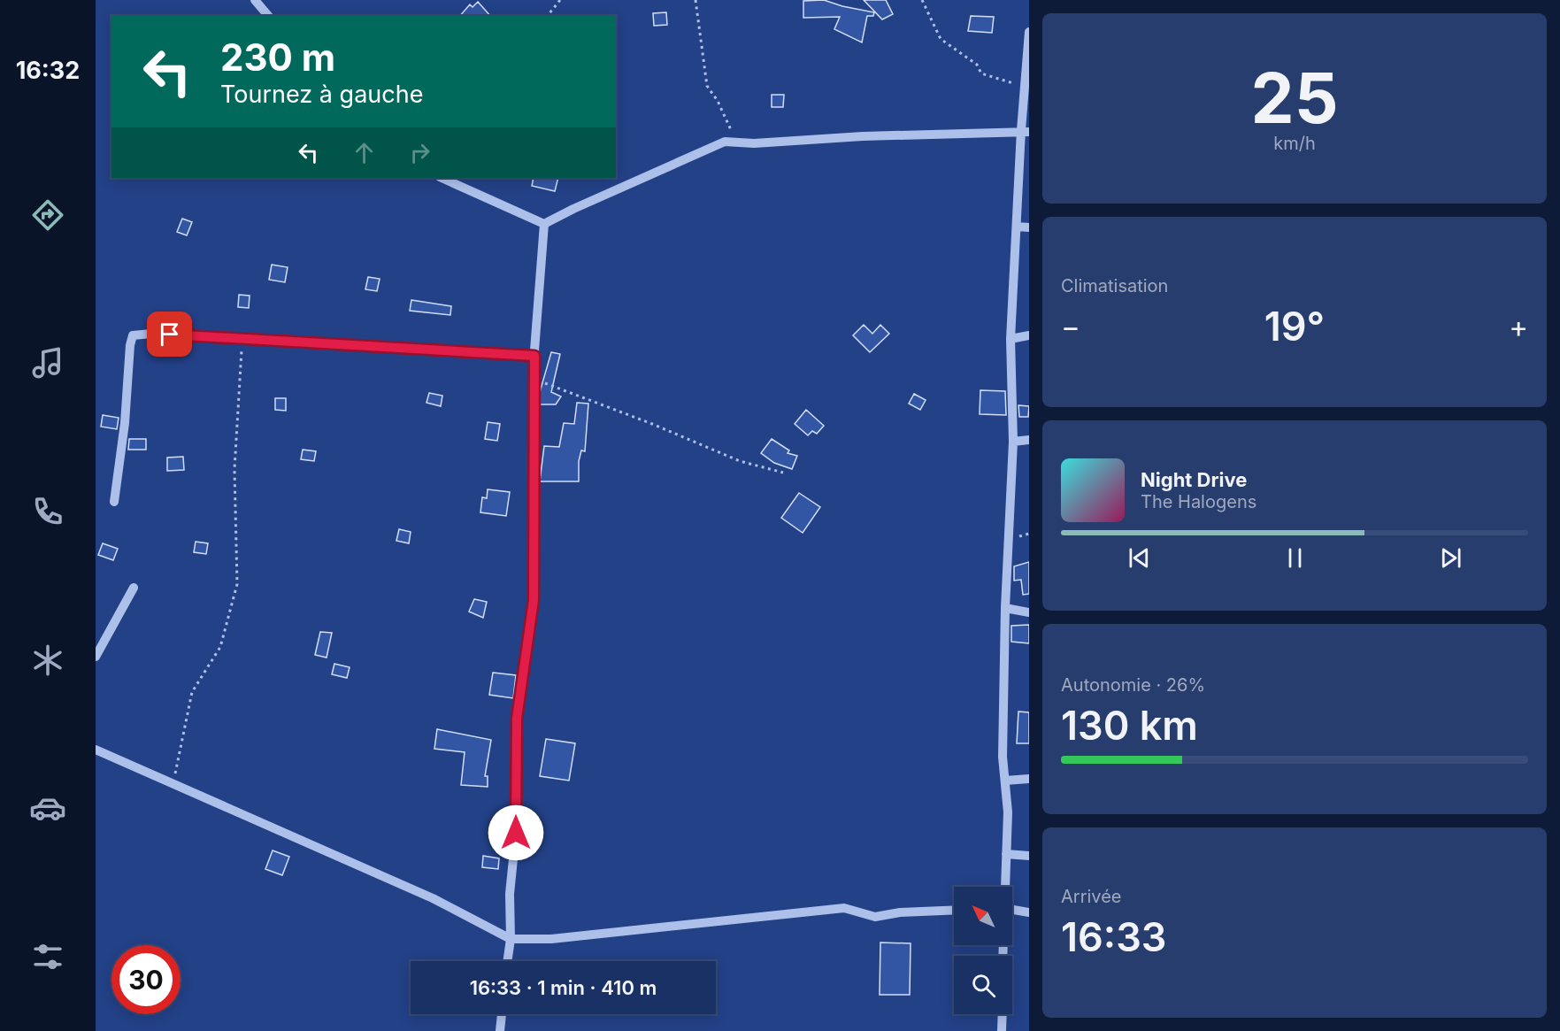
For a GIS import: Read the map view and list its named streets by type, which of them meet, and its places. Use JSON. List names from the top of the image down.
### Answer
{
  "north": "top left",
  "page": {
    "tabs": "16:32",
    "tile": [
      ["25", "km/h"],
      "Climatisation",
      ["Autonomie · 26%", "130 km"],
      ["Arrivée", "16:33"]
    ],
    "turn": ["230 m", "Tournez à gauche"],
    "heat": ["−", "19°", "+"],
    "song": ["Night Drive", "The Halogens"],
    "limit": "30",
    "trip": "16:33 · 1 min · 410 m"
  }
}
